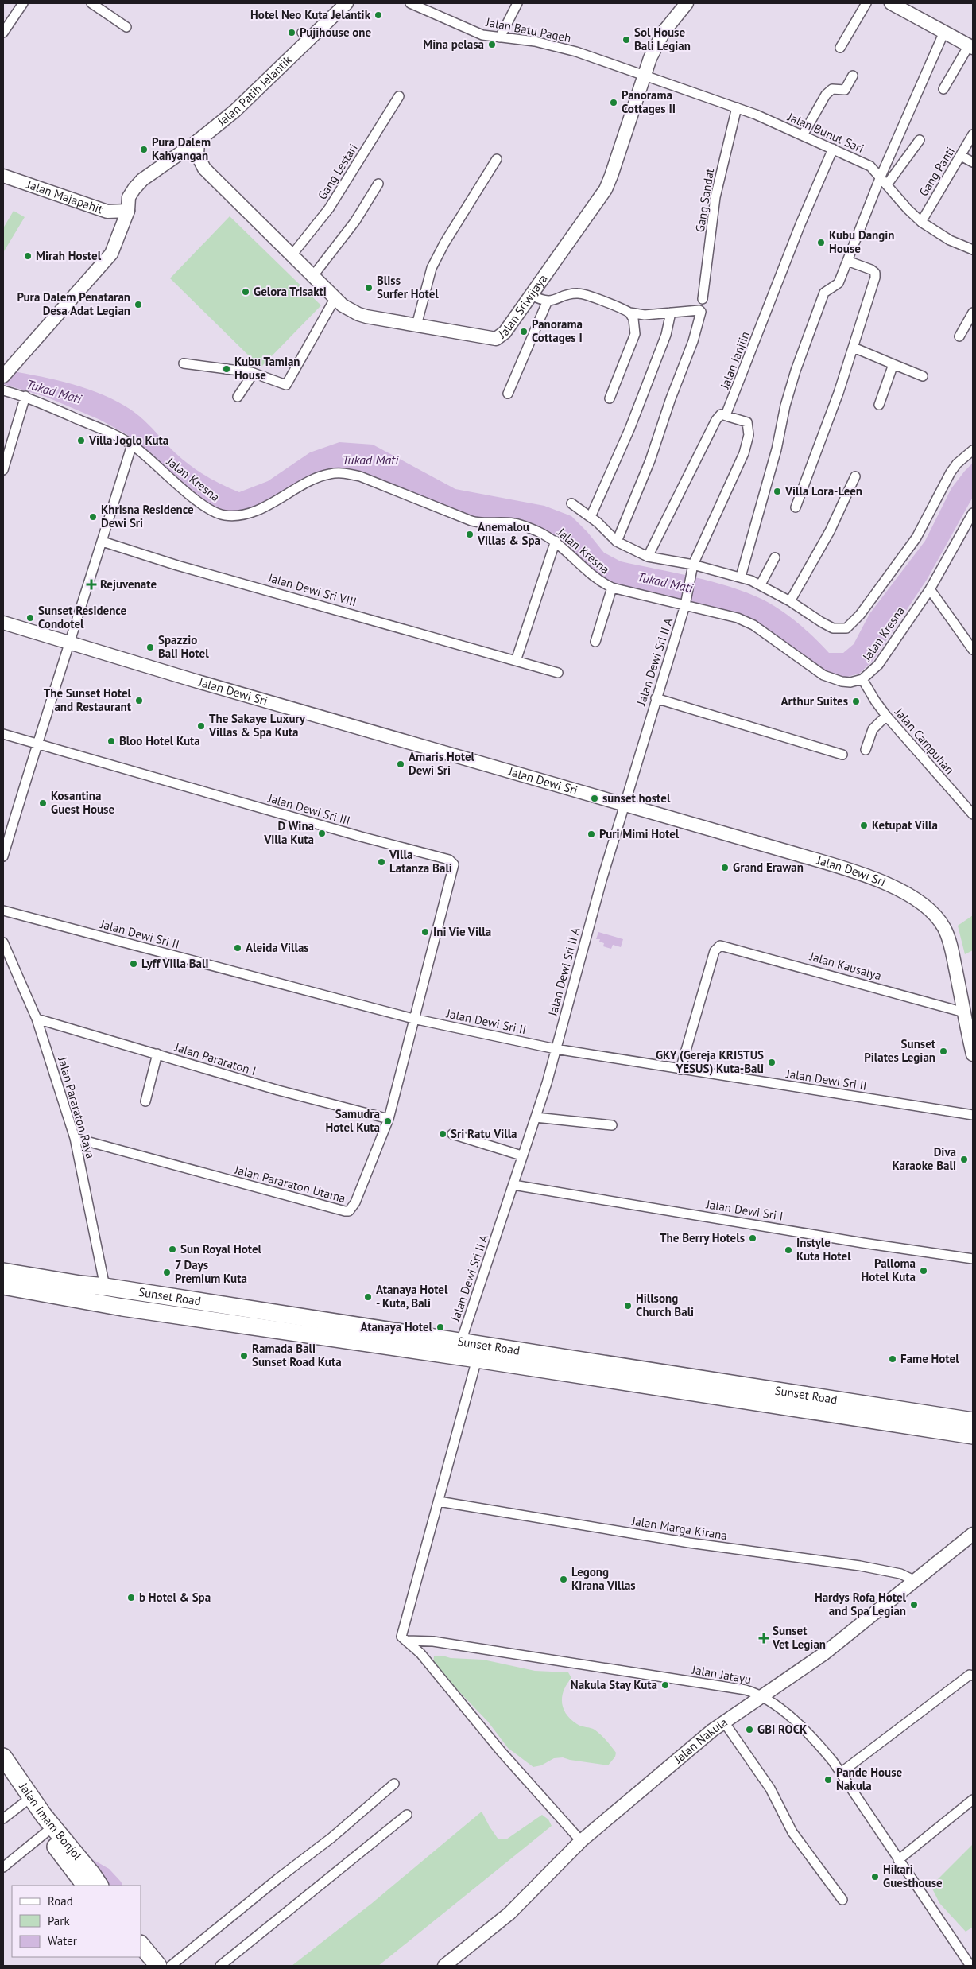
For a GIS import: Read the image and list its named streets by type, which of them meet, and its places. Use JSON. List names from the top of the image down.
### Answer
{
  "streets": {
    "highway": ["Sunset Road", "Jalan Imam Bonjol"],
    "street": [
      "Jalan Batu Pageh",
      "Jalan Patih Jelantik",
      "Jalan Bunut Sari",
      "Gang Lestari",
      "Gang Panti",
      "Jalan Majapahit",
      "Gang Sandat",
      "Jalan Sriwijaya",
      "Jalan Janjiin",
      "Jalan Kresna",
      "Jalan Dewi Sri VIII",
      "Jalan Dewi Sri II A",
      "Jalan Dewi Sri",
      "Jalan Campuhan",
      "Jalan Dewi Sri III",
      "Jalan Dewi Sri II",
      "Jalan Kausalya",
      "Jalan Pararaton I",
      "Jalan Pararaton Raya",
      "Jalan Pararaton Utama",
      "Jalan Dewi Sri I",
      "Jalan Marga Kirana",
      "Jalan Jatayu",
      "Jalan Nakula"
    ]
  },
  "crossings": [
    ["Jalan Batu Pageh", "Jalan Bunut Sari"],
    ["Jalan Batu Pageh", "Jalan Sriwijaya"],
    ["Jalan Patih Jelantik", "Jalan Majapahit"],
    ["Jalan Patih Jelantik", "Jalan Sriwijaya"],
    ["Jalan Bunut Sari", "Gang Panti"],
    ["Jalan Bunut Sari", "Gang Sandat"],
    ["Jalan Bunut Sari", "Jalan Sriwijaya"],
    ["Jalan Bunut Sari", "Jalan Janjiin"],
    ["Gang Lestari", "Jalan Sriwijaya"],
    ["Jalan Kresna", "Jalan Dewi Sri II A"],
    ["Jalan Kresna", "Jalan Campuhan"],
    ["Jalan Dewi Sri II A", "Jalan Dewi Sri"],
    ["Jalan Dewi Sri II A", "Jalan Dewi Sri II"],
    ["Jalan Dewi Sri II A", "Jalan Dewi Sri I"],
    ["Jalan Dewi Sri II A", "Sunset Road"],
    ["Jalan Dewi Sri", "Jalan Kausalya"],
    ["Jalan Dewi Sri III", "Jalan Dewi Sri II"],
    ["Jalan Dewi Sri III", "Jalan Pararaton Utama"],
    ["Jalan Dewi Sri II", "Jalan Kausalya"],
    ["Jalan Dewi Sri II", "Jalan Pararaton Utama"],
    ["Jalan Pararaton I", "Jalan Pararaton Raya"],
    ["Jalan Pararaton I", "Jalan Pararaton Utama"],
    ["Jalan Pararaton Raya", "Jalan Pararaton Utama"],
    ["Jalan Pararaton Raya", "Sunset Road"],
    ["Jalan Marga Kirana", "Jalan Nakula"],
    ["Jalan Jatayu", "Jalan Nakula"]
  ],
  "water": ["Tukad Mati"],
  "places": {
    "other": [
      "Hotel Neo Kuta Jelantik",
      "Pujihouse one",
      "Sol House Bali Legian",
      "Mina pelasa",
      "Panorama Cottages II",
      "Pura Dalem Kahyangan",
      "Kubu Dangin House",
      "Mirah Hostel",
      "Bliss Surfer Hotel",
      "Gelora Trisakti",
      "Pura Dalem Penataran Desa Adat Legian",
      "Panorama Cottages I",
      "Kubu Tamian House",
      "Villa Joglo Kuta",
      "Villa Lora-Leen",
      "Khrisna Residence Dewi Sri",
      "Anemalou Villas & Spa",
      "Sunset Residence Condotel",
      "Spazzio Bali Hotel",
      "The Sunset Hotel and Restaurant",
      "Arthur Suites",
      "The Sakaye Luxury Villas & Spa Kuta",
      "Bloo Hotel Kuta",
      "Amaris Hotel Dewi Sri",
      "sunset hostel",
      "Kosantina Guest House",
      "Ketupat Villa",
      "D Wina Villa Kuta",
      "Puri Mimi Hotel",
      "Villa Latanza Bali",
      "Grand Erawan",
      "Ini Vie Villa",
      "Aleida Villas",
      "Lyff Villa Bali",
      "Sunset Pilates Legian",
      "GKY (Gereja KRISTUS YESUS) Kuta-Bali",
      "Samudra Hotel Kuta",
      "Sri Ratu Villa",
      "Diva Karaoke Bali",
      "The Berry Hotels",
      "Sun Royal Hotel",
      "Instyle Kuta Hotel",
      "Palloma Hotel Kuta",
      "7 Days Premium Kuta",
      "Atanaya Hotel - Kuta, Bali",
      "Hillsong Church Bali",
      "Atanaya Hotel",
      "Ramada Bali Sunset Road Kuta",
      "Fame Hotel",
      "Legong Kirana Villas",
      "b Hotel & Spa",
      "Hardys Rofa Hotel and Spa Legian",
      "Nakula Stay Kuta",
      "GBI ROCK",
      "Pande House Nakula",
      "Hikari Guesthouse"
    ],
    "health": ["Rejuvenate", "Sunset Vet Legian"]
  },
  "legend": ["Road", "Park", "Water"]
}
